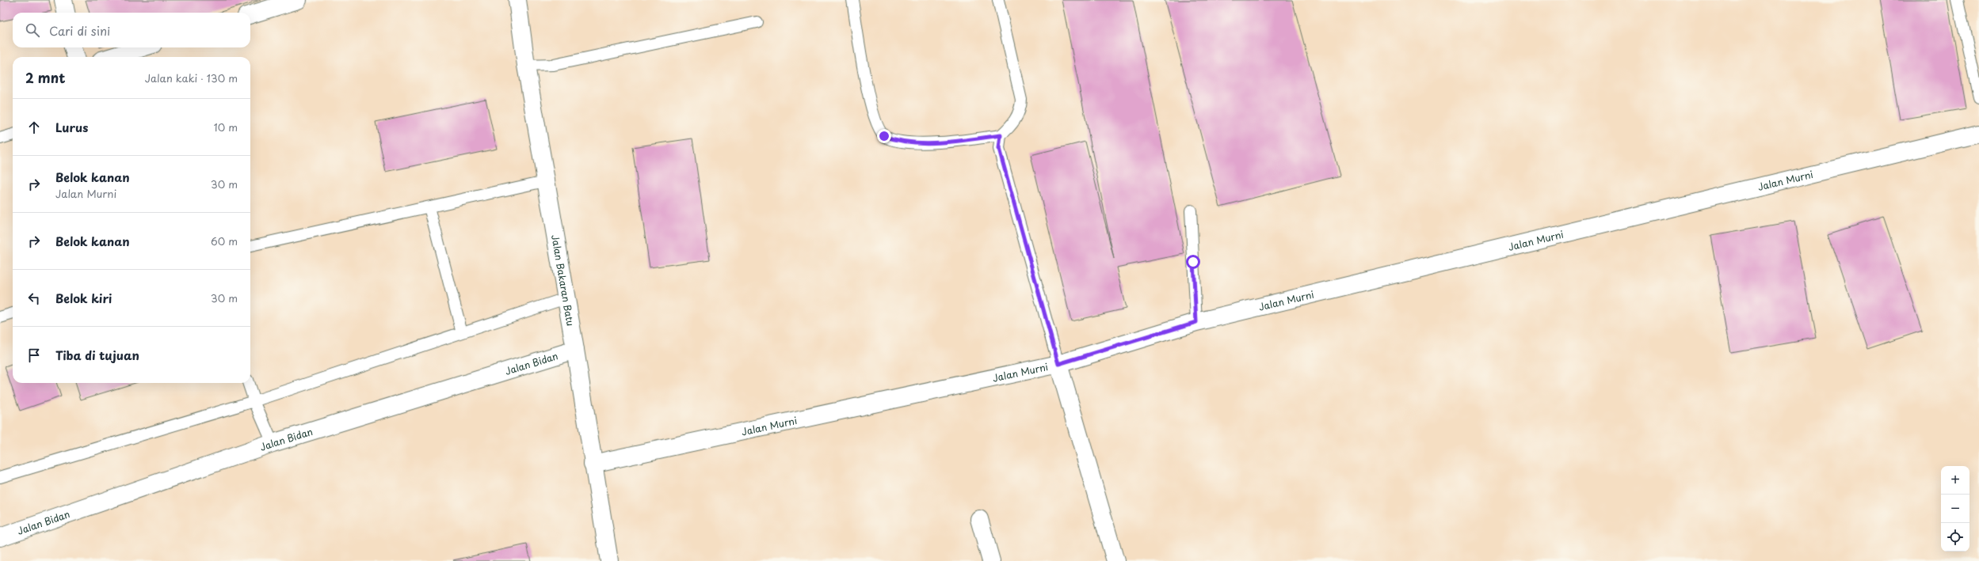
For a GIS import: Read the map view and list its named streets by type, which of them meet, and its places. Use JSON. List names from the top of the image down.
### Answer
{
  "streets": {
    "main road": ["Jalan Murni", "Jalan Bakaran Batu", "Jalan Bidan"]
  },
  "crossings": [
    ["Jalan Murni", "Jalan Bakaran Batu"],
    ["Jalan Bakaran Batu", "Jalan Bidan"]
  ],
  "page": {
    "search": "Cari di sini",
    "heading": ["2 mnt", "Jalan kaki · 130 m"],
    "list": [
      ["Lurus", "10 m"],
      ["Belok kanan", "Jalan Murni", "30 m"],
      ["Belok kanan", "60 m"],
      ["Belok kiri", "30 m"],
      "Tiba di tujuan"
    ],
    "map_buttons": ["+", "−"]
  }
}
